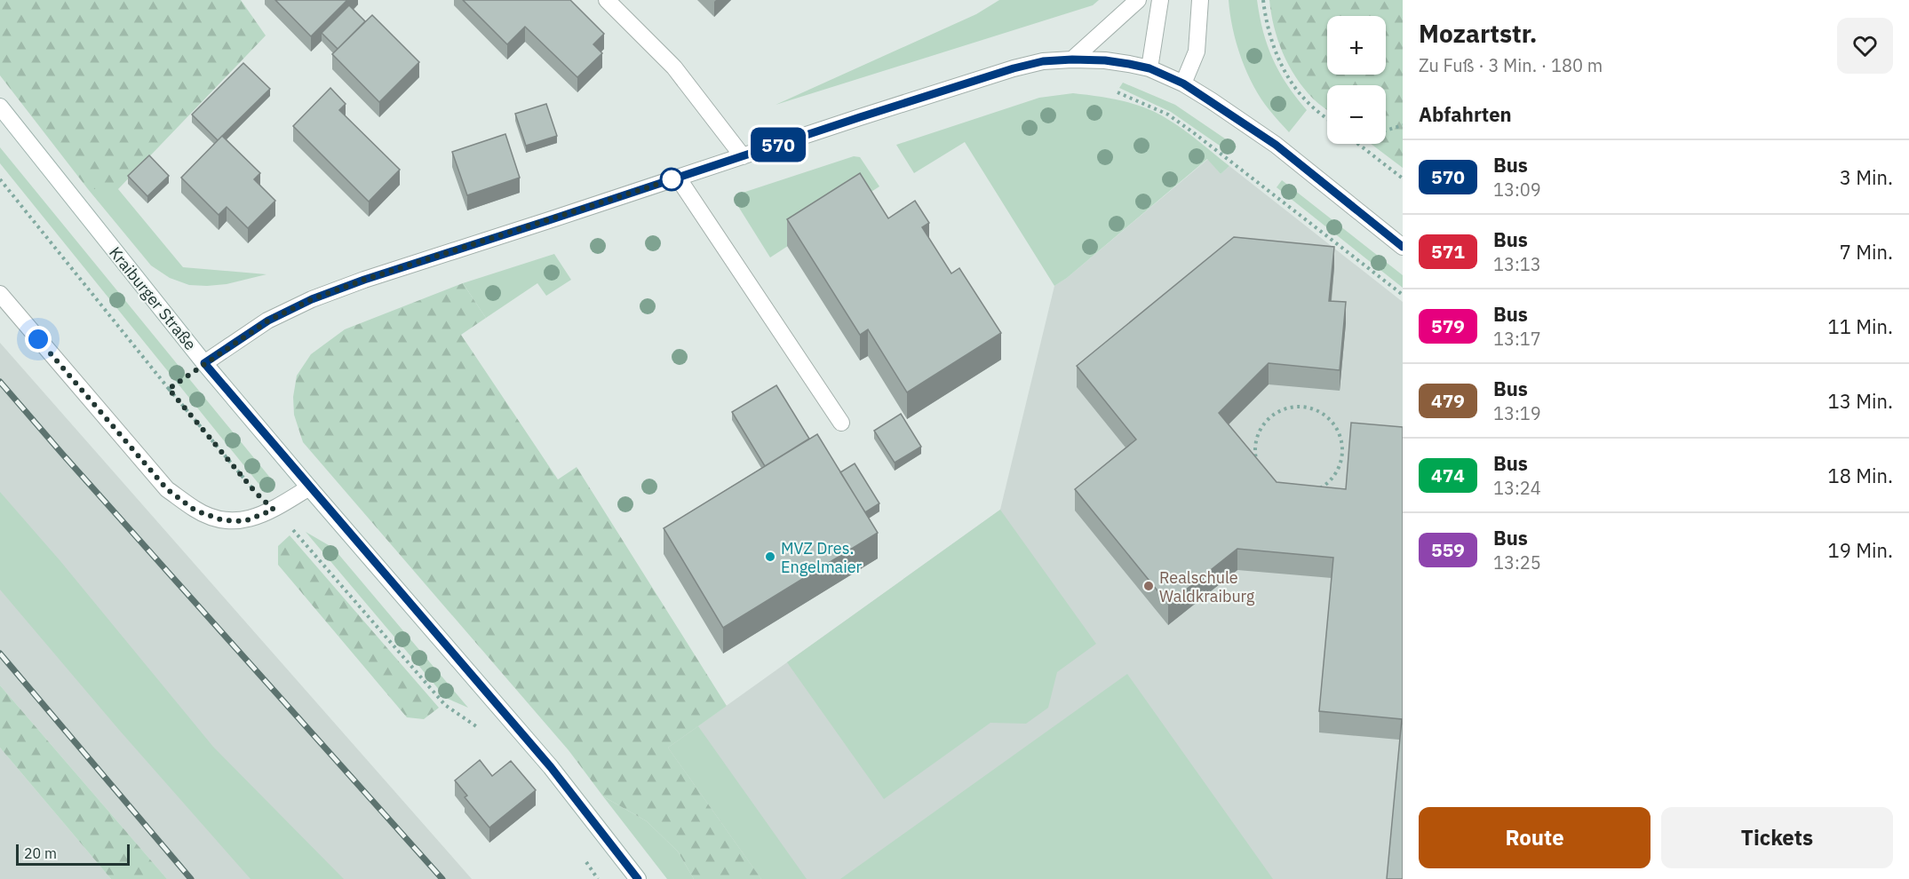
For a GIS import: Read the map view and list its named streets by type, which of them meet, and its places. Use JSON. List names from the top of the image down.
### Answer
{
  "streets": {
    "street": ["Kraiburger Straße"]
  },
  "places": ["MVZ Dres. Engelmaier", "Realschule Waldkraiburg"],
  "lines": ["bus line 570"],
  "scale_bar": "20 m",
  "page": {
    "on_map": "570",
    "heading": [
      ["Mozartstr.", "Zu Fuß · 3 Min. · 180 m"],
      "Abfahrten"
    ],
    "map_buttons": ["+", "−"],
    "list": [
      {
        "mark": "570",
        "name": "Bus",
        "note": "13:09",
        "value": "3 Min."
      },
      {
        "mark": "571",
        "name": "Bus",
        "note": "13:13",
        "value": "7 Min."
      },
      {
        "mark": "579",
        "name": "Bus",
        "note": "13:17",
        "value": "11 Min."
      },
      {
        "mark": "479",
        "name": "Bus",
        "note": "13:19",
        "value": "13 Min."
      },
      {
        "mark": "474",
        "name": "Bus",
        "note": "13:24",
        "value": "18 Min."
      },
      {
        "mark": "559",
        "name": "Bus",
        "note": "13:25",
        "value": "19 Min."
      }
    ],
    "buttons": ["Route", "Tickets"],
    "scale": "20 m"
  }
}
